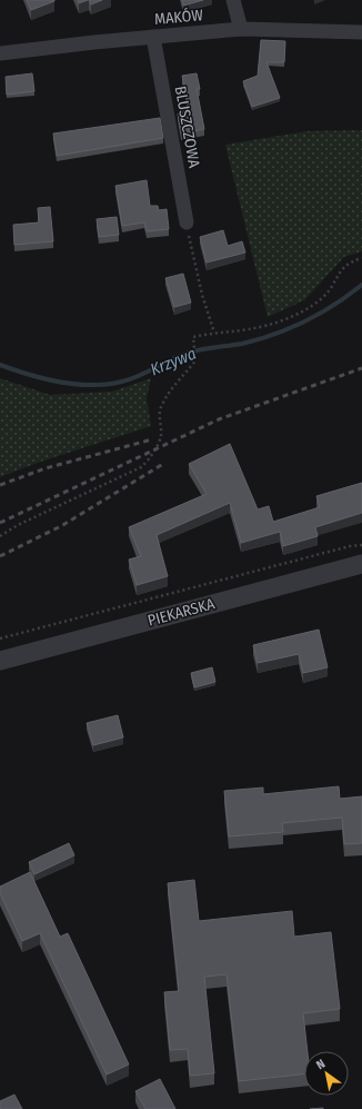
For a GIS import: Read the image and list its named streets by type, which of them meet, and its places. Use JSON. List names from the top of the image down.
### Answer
{
  "streets": {
    "street": ["MAKÓW", "BLUSZCZOWA", "PIEKARSKA"]
  },
  "crossings": [
    ["MAKÓW", "BLUSZCZOWA"]
  ],
  "water": ["Krzywa"],
  "north": "top left"
}
